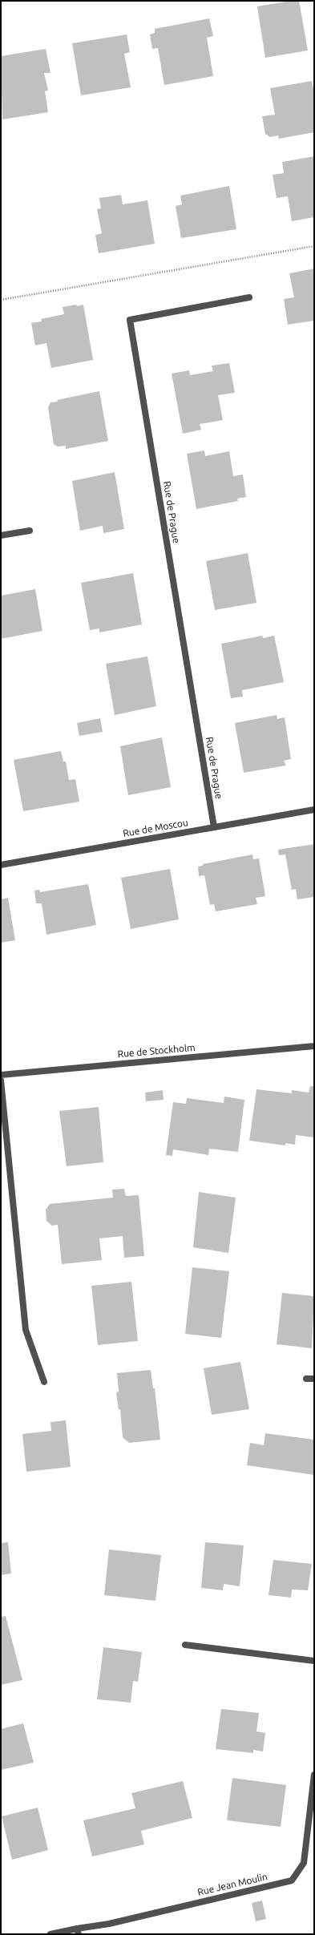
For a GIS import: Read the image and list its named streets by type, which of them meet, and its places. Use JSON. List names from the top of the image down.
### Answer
{
  "streets": {
    "street": [
      "Rue de Prague",
      "Rue de Moscou",
      "Rue de Stockholm",
      "Rue Jean Moulin"
    ]
  },
  "crossings": [
    ["Rue de Prague", "Rue de Moscou"]
  ]
}
